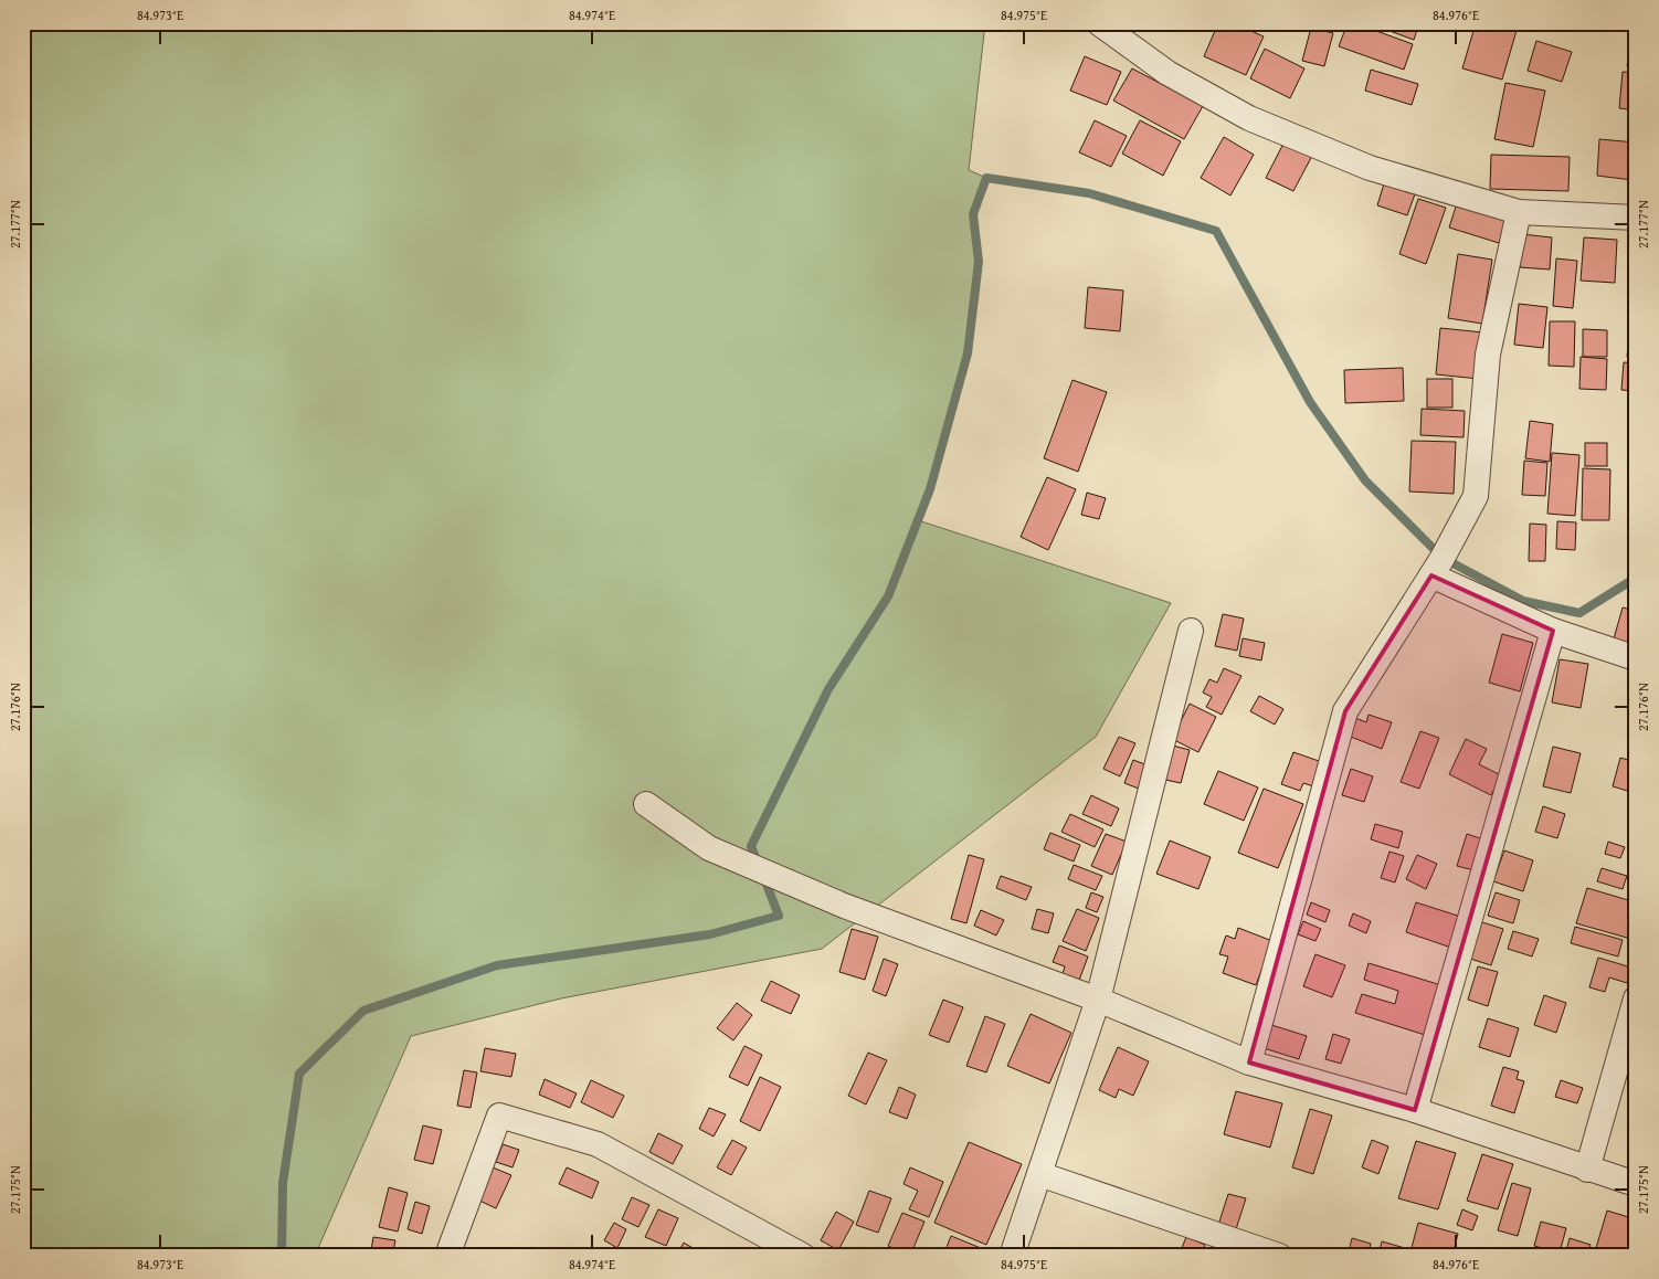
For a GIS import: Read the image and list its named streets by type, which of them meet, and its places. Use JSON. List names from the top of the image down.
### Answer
{
  "coordinates": [
    "84.973°E",
    "84.974°E",
    "84.975°E",
    "84.976°E",
    "27.177°N",
    "27.176°N",
    "27.175°N"
  ]
}
